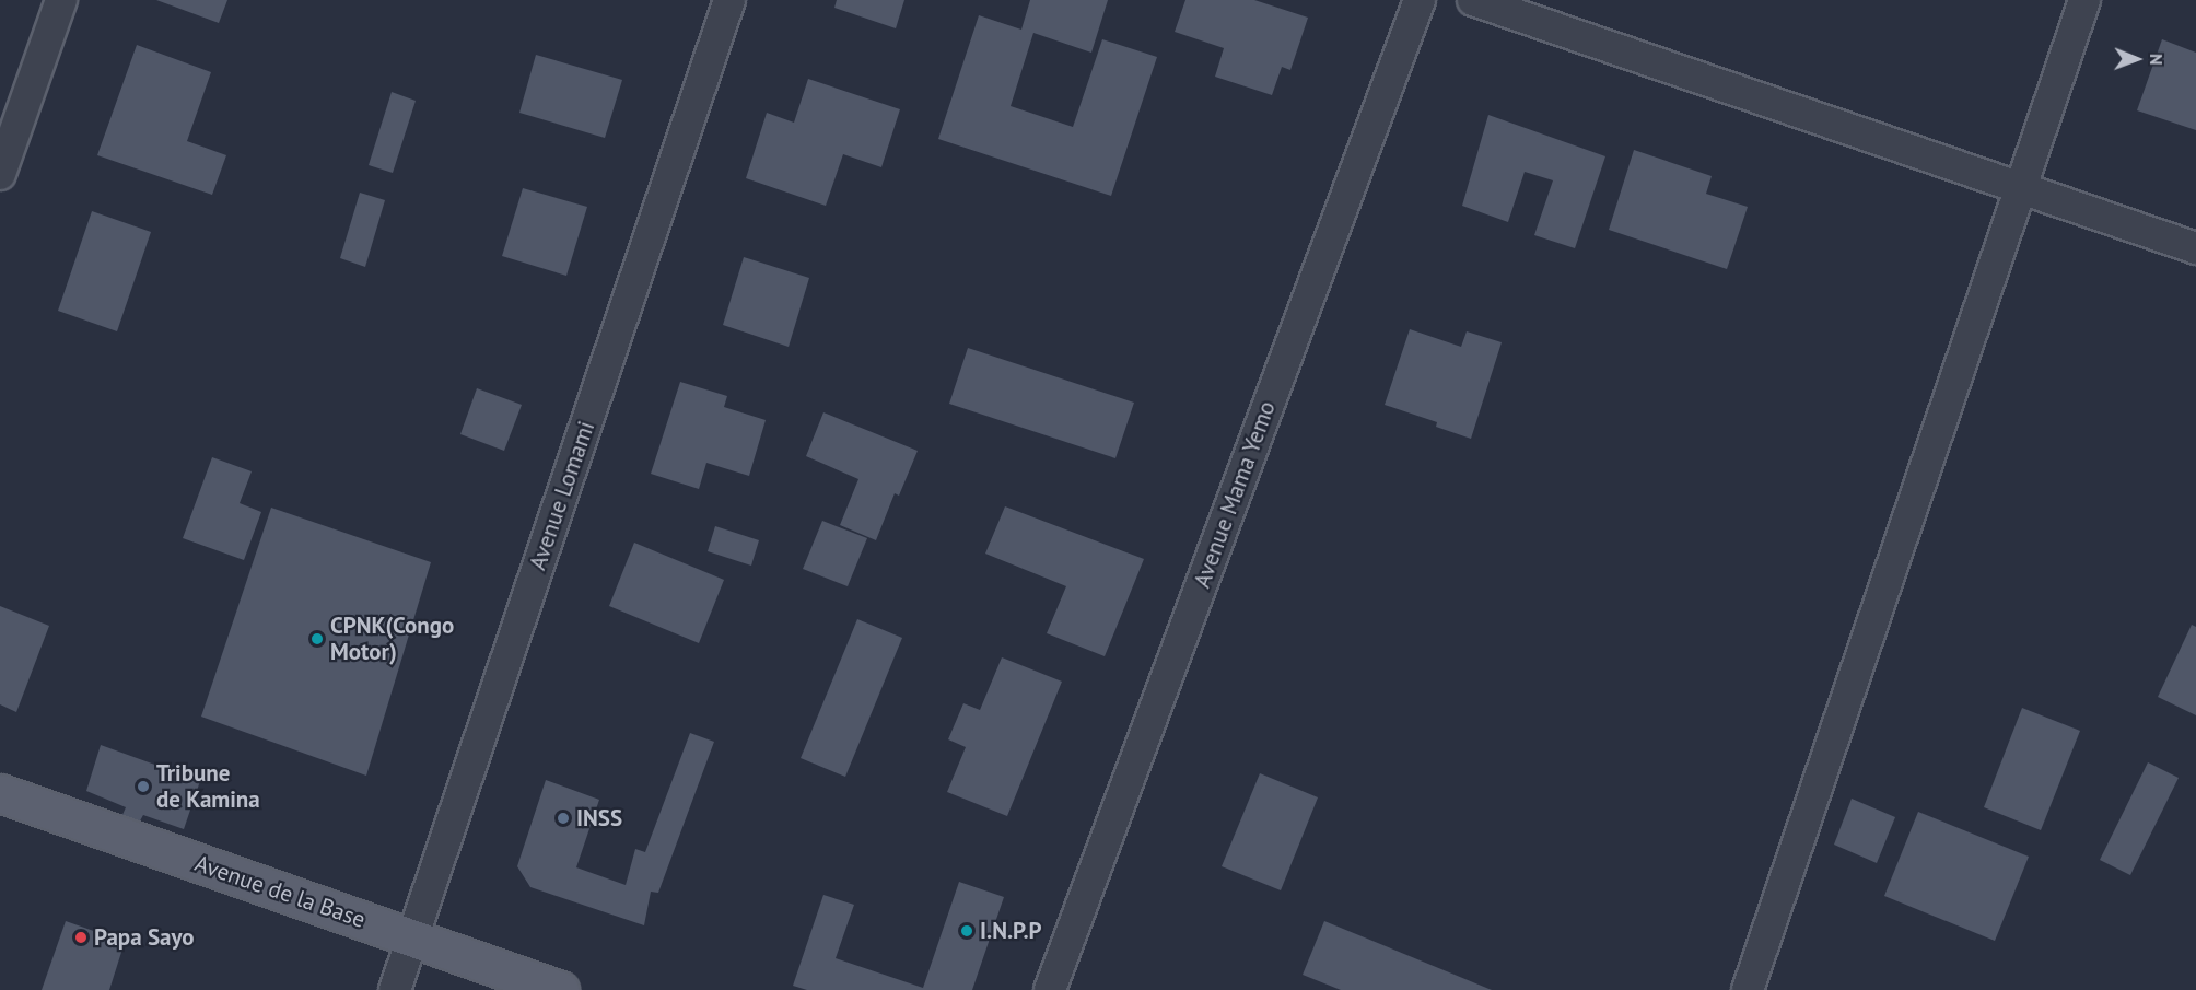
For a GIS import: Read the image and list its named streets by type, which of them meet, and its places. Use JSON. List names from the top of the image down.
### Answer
{
  "streets": {
    "main road": ["Avenue de la Base"],
    "street": ["Avenue Mama Yemo", "Avenue Lomami"]
  },
  "crossings": [
    ["Avenue Lomami", "Avenue de la Base"]
  ],
  "places": [
    "CPNK(Congo Motor)",
    "Tribune de Kamina",
    "INSS",
    "I.N.P.P",
    "Papa Sayo"
  ],
  "north": "right"
}
